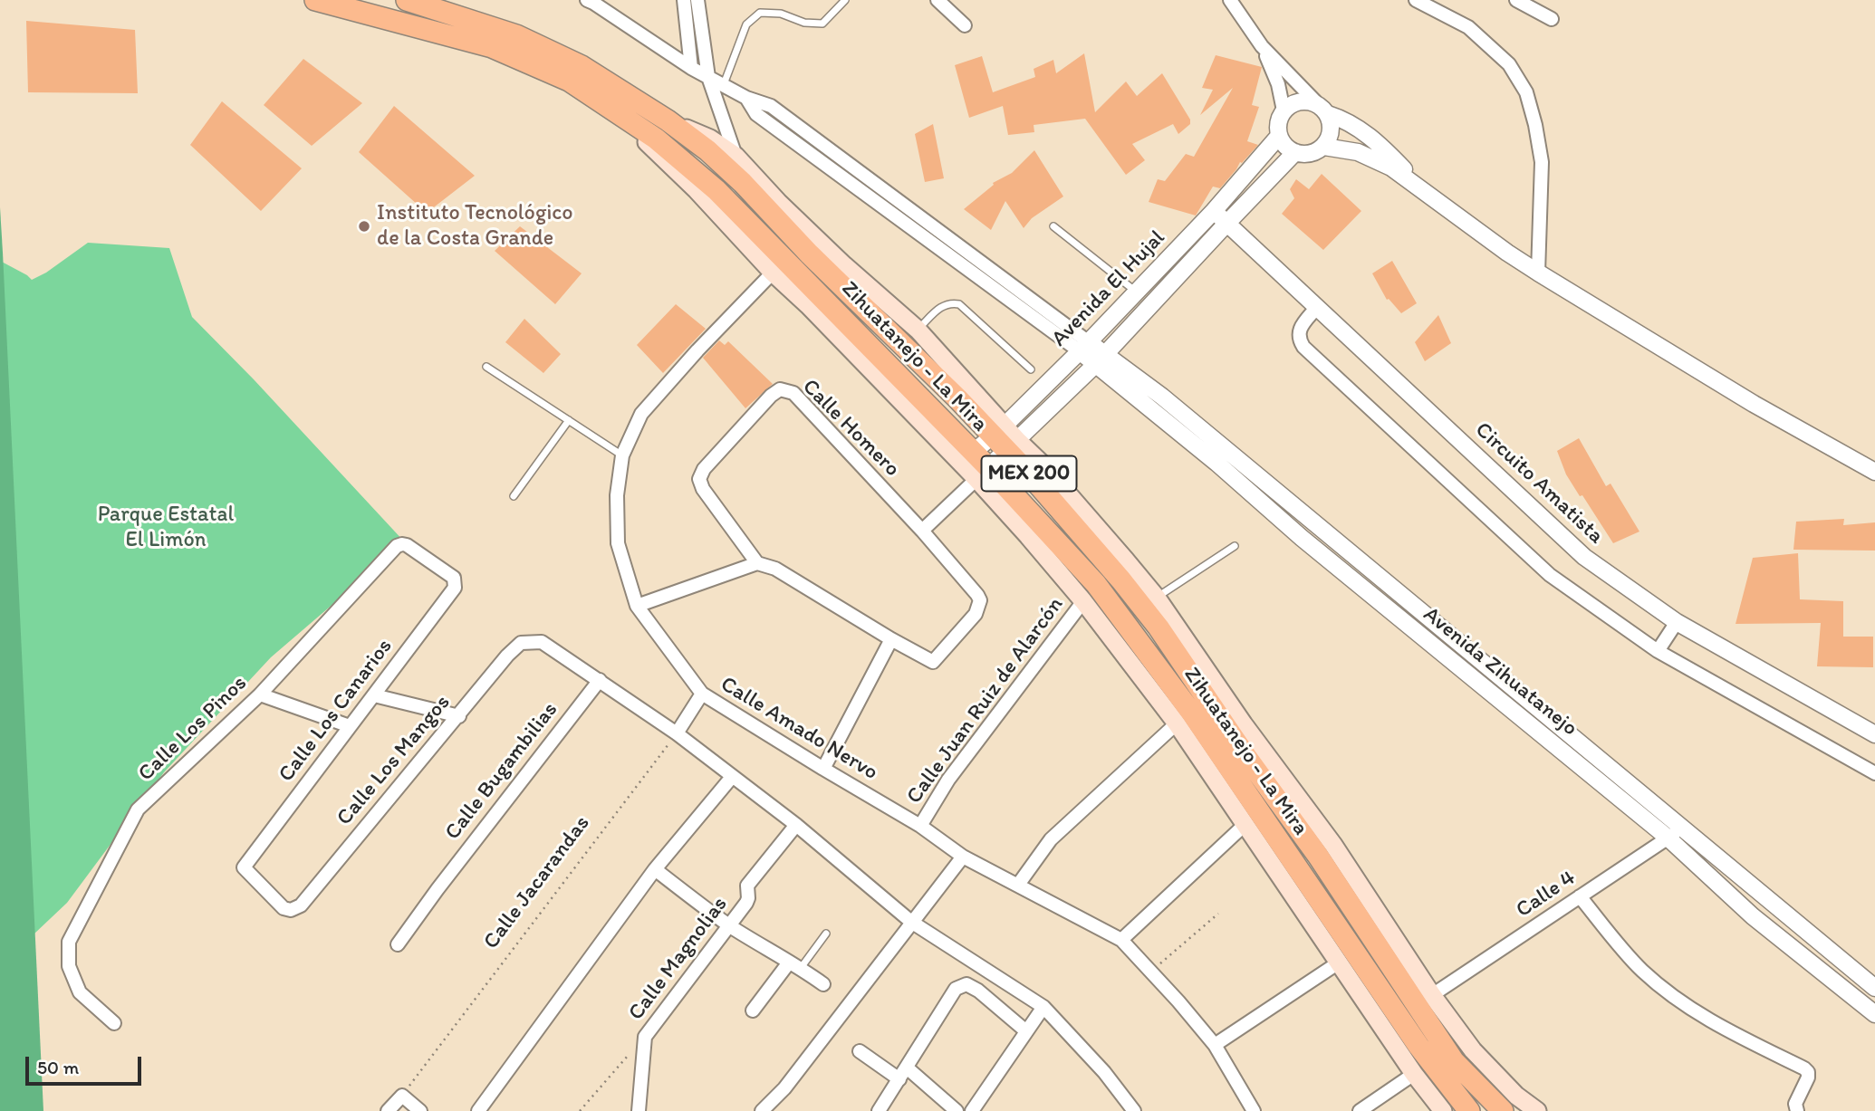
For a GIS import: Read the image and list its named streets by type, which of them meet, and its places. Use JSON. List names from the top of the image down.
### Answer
{
  "streets": {
    "highway": ["Zihuatanejo - La Mira", "MEX 200"],
    "street": [
      "Avenida El Hujal",
      "Calle Homero",
      "Circuito Amatista",
      "Avenida Zihuatanejo",
      "Calle Juan Ruiz de Alarcón",
      "Calle Los Canarios",
      "Calle Los Pinos",
      "Calle Amado Nervo",
      "Calle Los Mangos",
      "Calle Bugambilias",
      "Calle 4",
      "Calle Magnolias"
    ],
    "path": ["Calle Jacarandas"]
  },
  "crossings": [
    ["Avenida El Hujal", "Zihuatanejo - La Mira"],
    ["Avenida El Hujal", "Circuito Amatista"],
    ["Avenida El Hujal", "Avenida Zihuatanejo"],
    ["Avenida Zihuatanejo", "Calle 4"],
    ["Calle Juan Ruiz de Alarcón", "Calle Amado Nervo"],
    ["Calle Los Canarios", "Calle Los Pinos"],
    ["Calle Los Canarios", "Calle Los Mangos"],
    ["Calle Los Mangos", "Calle Bugambilias"]
  ],
  "parks": ["Parque Estatal El Limón"],
  "places": ["Instituto Tecnológico de la Costa Grande"],
  "scale_bar": "50 m"
}
